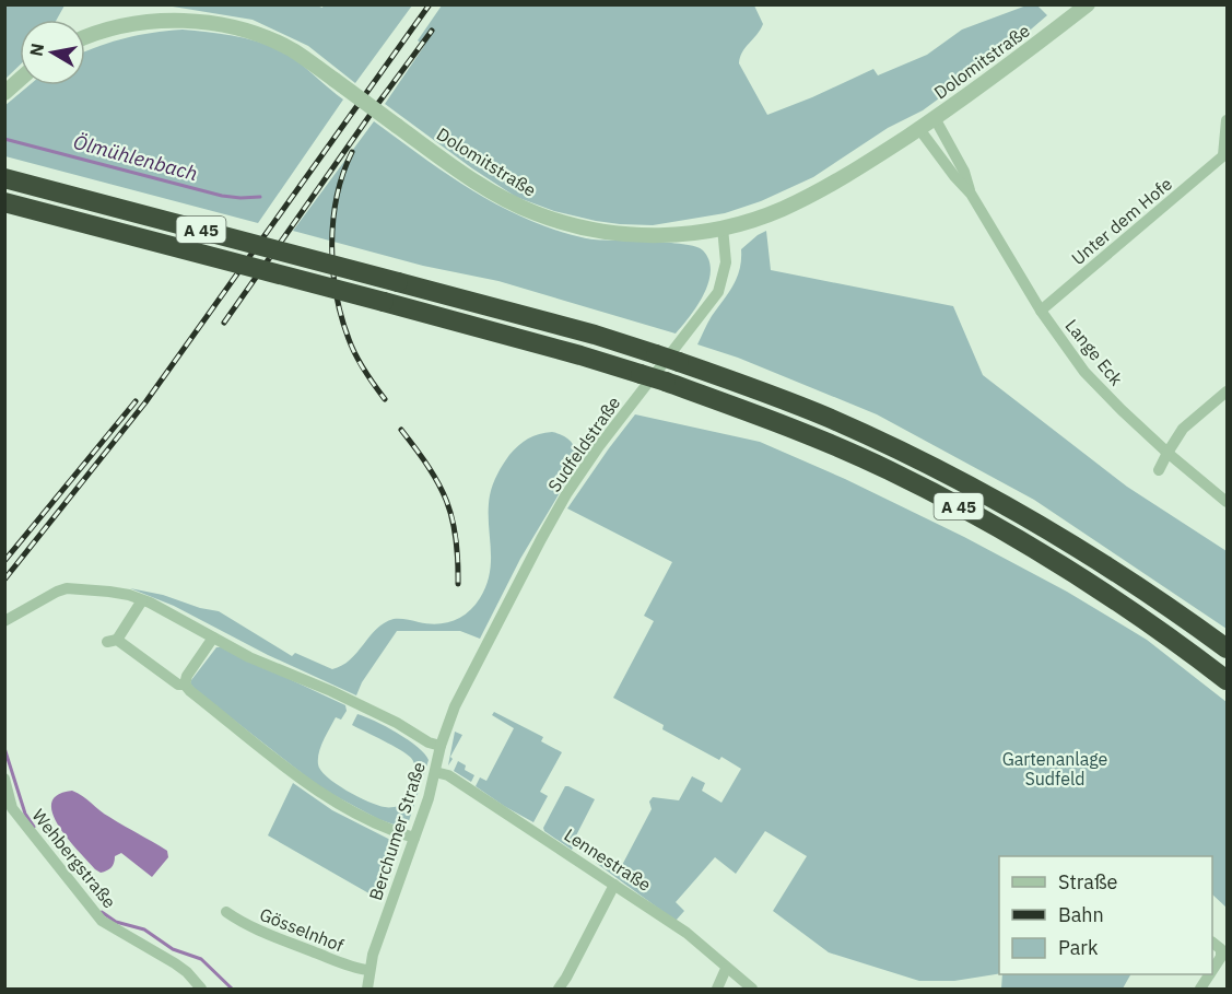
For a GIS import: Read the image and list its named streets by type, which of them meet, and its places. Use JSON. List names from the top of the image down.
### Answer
{
  "streets": {
    "highway": ["A 45"],
    "street": [
      "Dolomitstraße",
      "Unter dem Hofe",
      "Lange Eck",
      "Sudfeldstraße",
      "Berchumer Straße",
      "Wehbergstraße",
      "Lennestraße",
      "Gösselnhof"
    ]
  },
  "crossings": [
    ["Dolomitstraße", "Lange Eck"],
    ["Dolomitstraße", "Sudfeldstraße"],
    ["Unter dem Hofe", "Lange Eck"],
    ["Sudfeldstraße", "Berchumer Straße"],
    ["Berchumer Straße", "Lennestraße"],
    ["Berchumer Straße", "Gösselnhof"]
  ],
  "water": ["Ölmühlenbach"],
  "parks": ["Gartenanlage Sudfeld"],
  "legend": ["Straße", "Bahn", "Park"],
  "north": "left"
}
